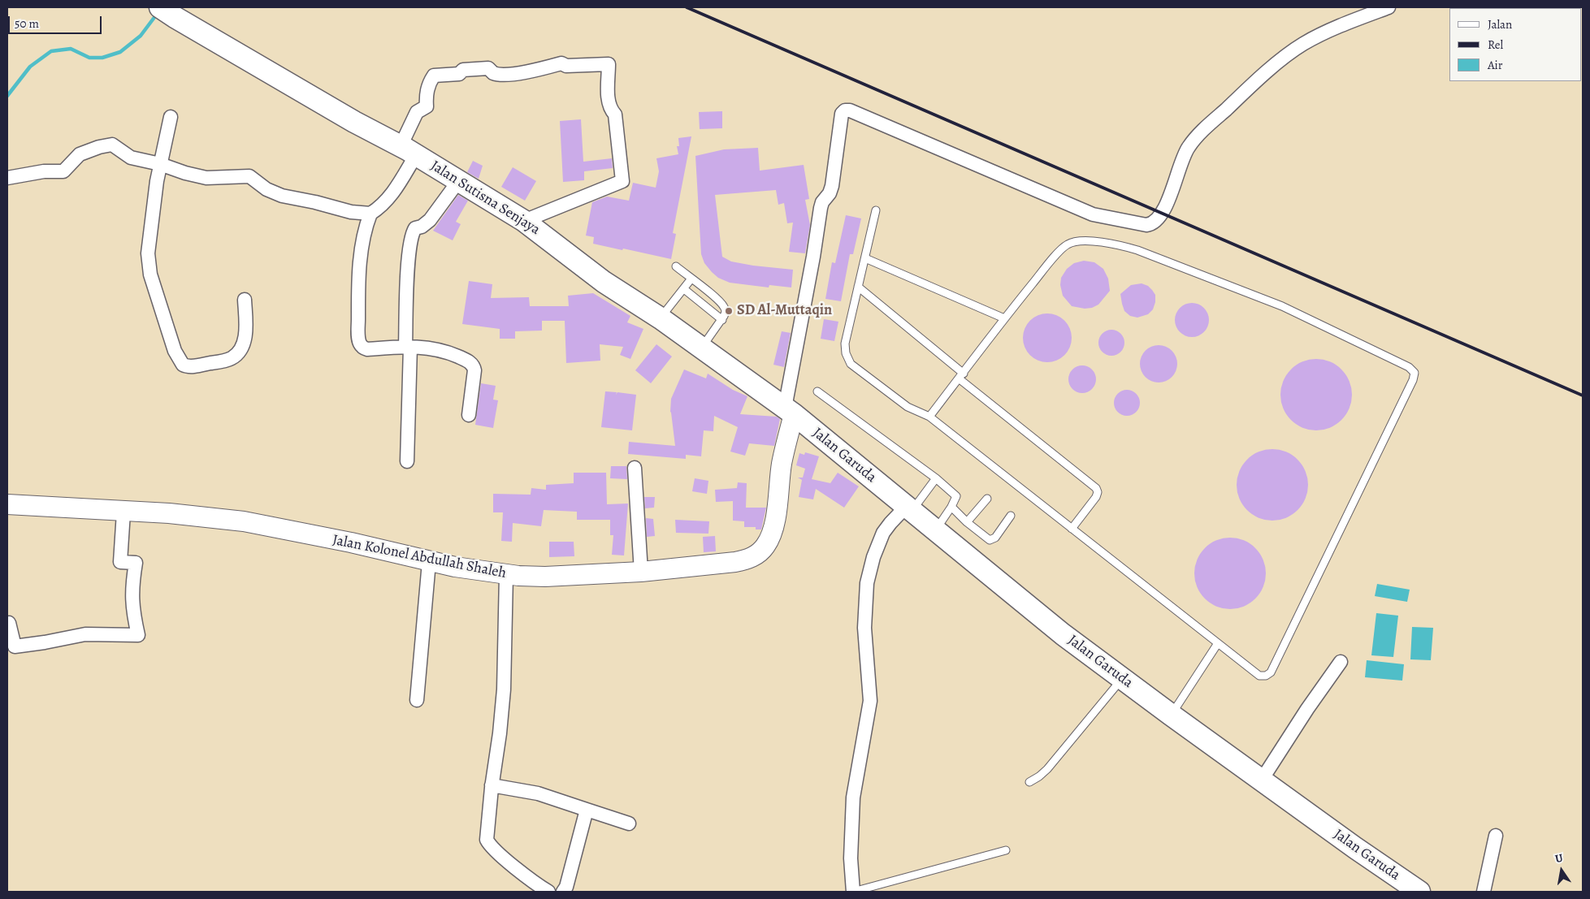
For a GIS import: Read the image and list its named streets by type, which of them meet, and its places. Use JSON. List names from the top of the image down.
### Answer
{
  "streets": {
    "main road": ["Jalan Sutisna Senjaya", "Jalan Garuda", "Jalan Kolonel Abdullah Shaleh"]
  },
  "crossings": [
    ["Jalan Sutisna Senjaya", "Jalan Garuda"],
    ["Jalan Sutisna Senjaya", "Jalan Kolonel Abdullah Shaleh"],
    ["Jalan Garuda", "Jalan Kolonel Abdullah Shaleh"]
  ],
  "places": ["SD Al-Muttaqin"],
  "legend": ["Jalan", "Rel", "Air"],
  "scale_bar": "50 m",
  "north": "top"
}
